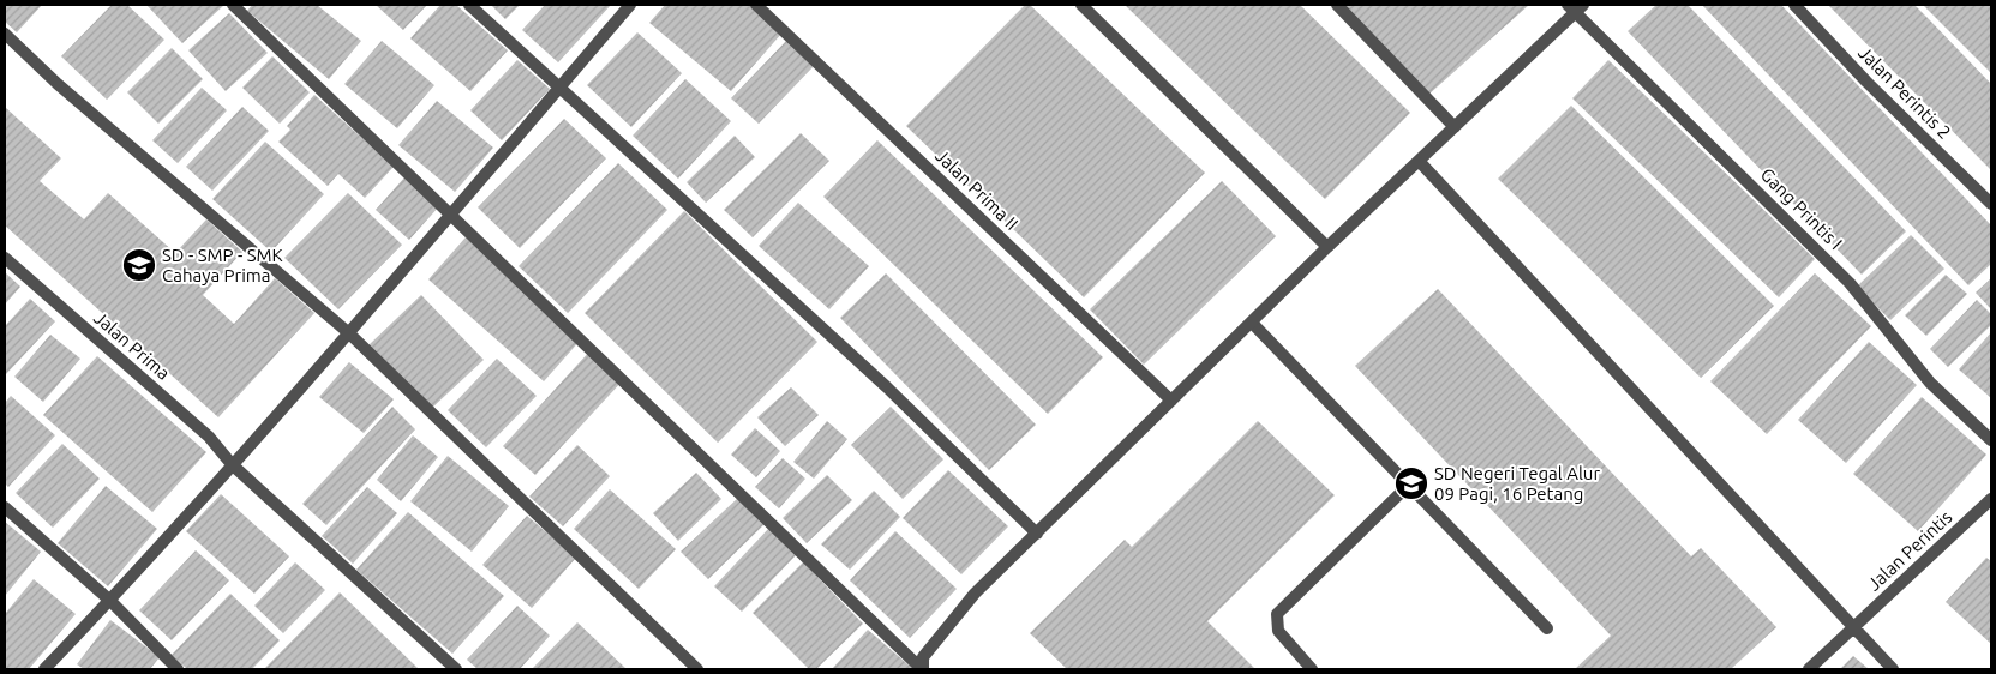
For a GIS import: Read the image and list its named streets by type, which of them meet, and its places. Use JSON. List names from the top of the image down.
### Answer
{
  "streets": {
    "street": [
      "Jalan Perintis 2",
      "Jalan Prima II",
      "Gang Printis I",
      "Jalan Prima",
      "Jalan Perintis"
    ]
  },
  "places": {
    "school or university": ["SD - SMP - SMK Cahaya Prima", "SD Negeri Tegal Alur 09 Pagi, 16 Petang"]
  }
}
